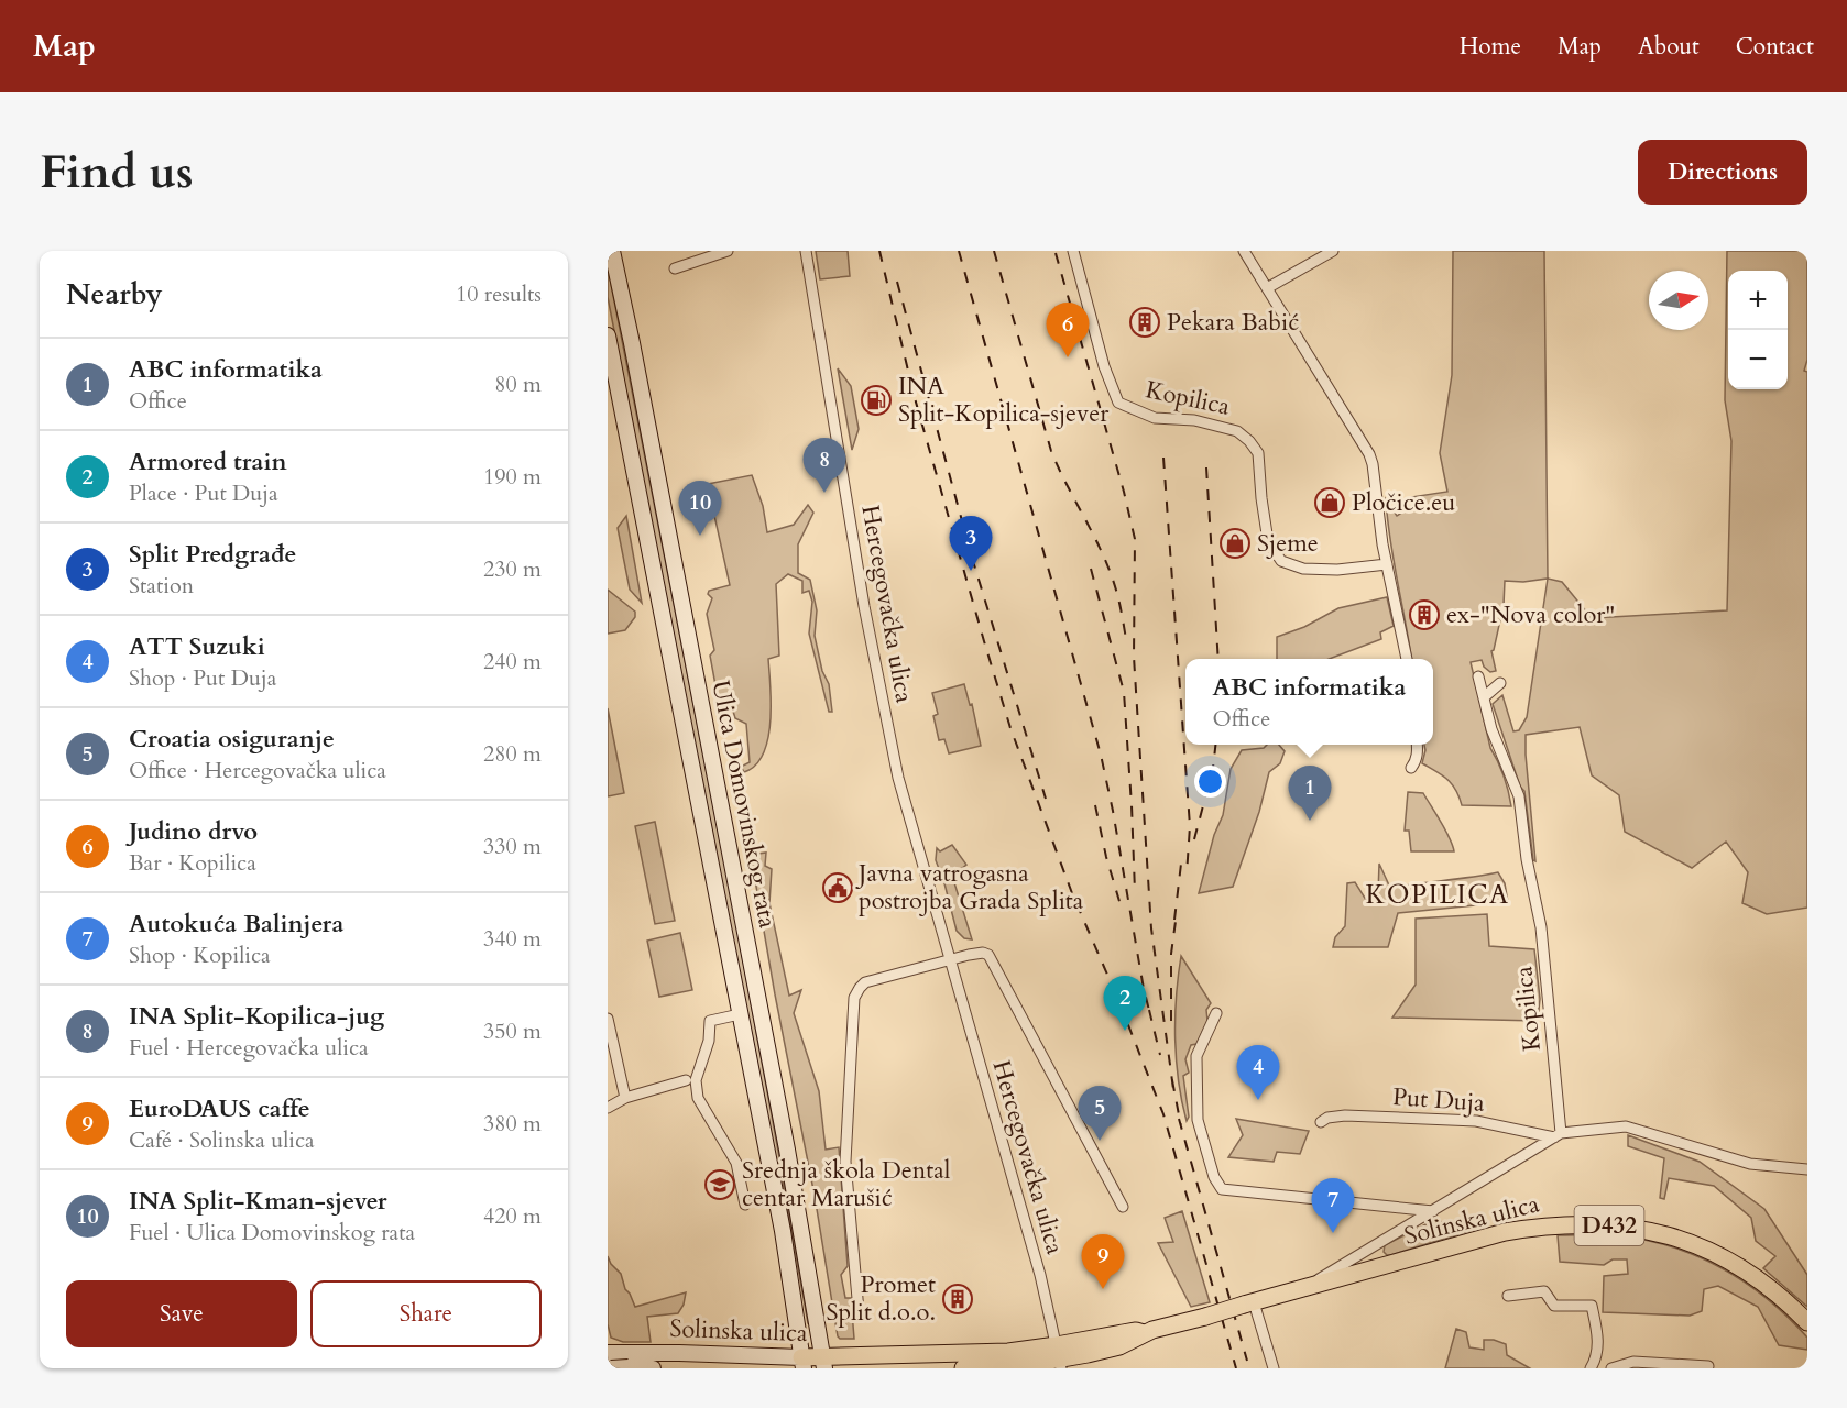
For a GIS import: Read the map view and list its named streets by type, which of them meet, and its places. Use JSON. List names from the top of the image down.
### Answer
{
  "streets": {
    "main road": ["Ulica Domovinskog rata", "Solinska ulica", "D432"],
    "street": ["Kopilica", "Hercegovačka ulica", "Put Duja"]
  },
  "crossings": [
    ["Kopilica", "Put Duja"],
    ["Hercegovačka ulica", "Solinska ulica"],
    ["Ulica Domovinskog rata", "Solinska ulica"]
  ],
  "districts": ["KOPILICA"],
  "places": {
    "building": ["Pekara Babić", "ex-\"Nova color\"", "Promet Split d.o.o."],
    "fuel station": ["INA Split-Kopilica-sjever"],
    "shop": ["Pločice.eu", "Sjeme"],
    "public building": ["Javna vatrogasna postrojba Grada Splita"],
    "school or university": ["Srednja škola Dental centar Marušić"]
  },
  "north": "right",
  "page": {
    "header": "Map",
    "nav": [
      "Home",
      "Map",
      "About",
      "Contact"
    ],
    "buttons": [
      "Directions",
      ["Save", "Share"]
    ],
    "title": "Find us",
    "heading": ["Nearby", "10 results"],
    "map_buttons": ["+", "−"],
    "pins": [
      "6",
      "8",
      "10",
      "3",
      "1",
      "2",
      "4",
      "5",
      "7",
      "9"
    ],
    "list": [
      {
        "mark": "1",
        "name": "ABC informatika",
        "note": "Office",
        "value": "80 m"
      },
      {
        "mark": "2",
        "name": "Armored train",
        "note": "Place · Put Duja",
        "value": "190 m"
      },
      {
        "mark": "3",
        "name": "Split Predgrađe",
        "note": "Station",
        "value": "230 m"
      },
      {
        "mark": "4",
        "name": "ATT Suzuki",
        "note": "Shop · Put Duja",
        "value": "240 m"
      },
      {
        "mark": "5",
        "name": "Croatia osiguranje",
        "note": "Office · Hercegovačka ulica",
        "value": "280 m"
      },
      {
        "mark": "6",
        "name": "Judino drvo",
        "note": "Bar · Kopilica",
        "value": "330 m"
      },
      {
        "mark": "7",
        "name": "Autokuća Balinjera",
        "note": "Shop · Kopilica",
        "value": "340 m"
      },
      {
        "mark": "8",
        "name": "INA Split-Kopilica-jug",
        "note": "Fuel · Hercegovačka ulica",
        "value": "350 m"
      },
      {
        "mark": "9",
        "name": "EuroDAUS caffe",
        "note": "Café · Solinska ulica",
        "value": "380 m"
      },
      {
        "mark": "10",
        "name": "INA Split-Kman-sjever",
        "note": "Fuel · Ulica Domovinskog rata",
        "value": "420 m"
      }
    ],
    "popup": ["ABC informatika", "Office"]
  }
}
